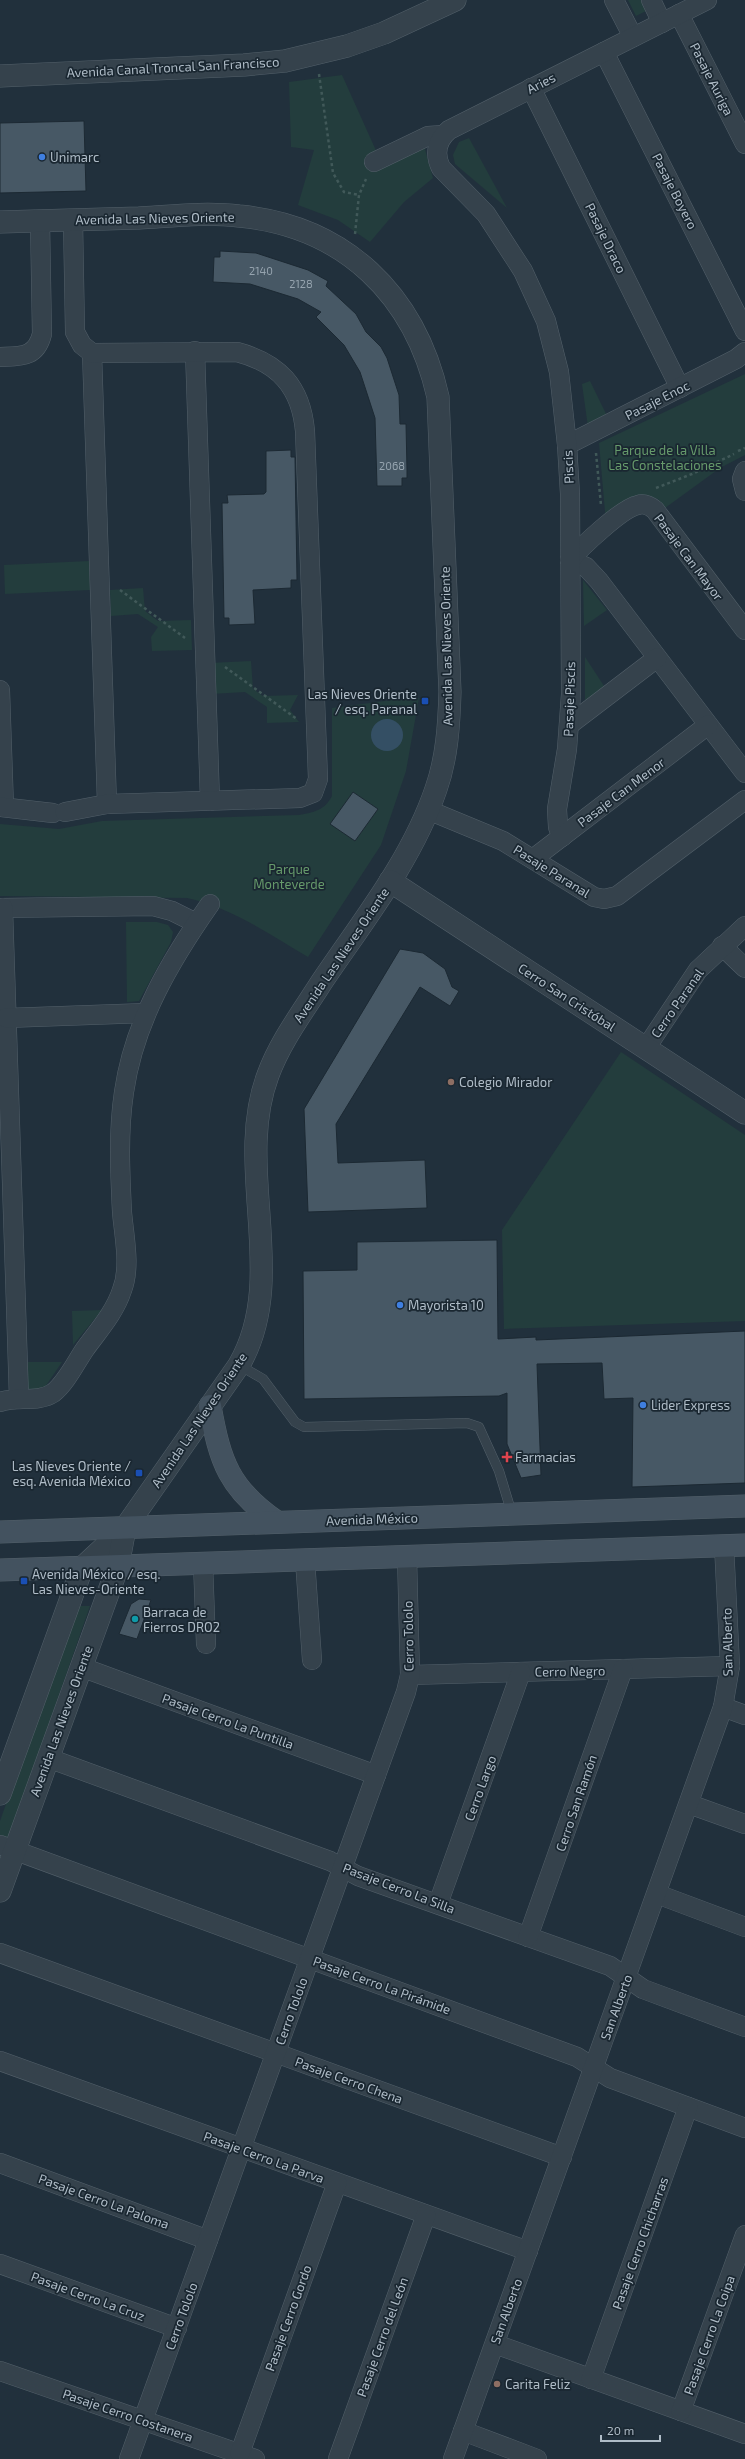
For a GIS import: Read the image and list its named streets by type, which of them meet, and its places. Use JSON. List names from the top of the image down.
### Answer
{
  "streets": {
    "main road": ["Avenida México"],
    "street": [
      "Avenida Canal Troncal San Francisco",
      "Pasaje Auriga",
      "Aries",
      "Pasaje Boyero",
      "Avenida Las Nieves Oriente",
      "Pasaje Draco",
      "Pasaje Enoc",
      "Piscis",
      "Pasaje Can Mayor",
      "Pasaje Piscis",
      "Pasaje Can Menor",
      "Pasaje Paranal",
      "Cerro San Cristóbal",
      "Cerro Paranal",
      "Cerro Tololo",
      "San Alberto",
      "Cerro Negro",
      "Pasaje Cerro La Puntilla",
      "Cerro Largo",
      "Cerro San Ramón",
      "Pasaje Cerro La Silla",
      "Pasaje Cerro La Pirámide",
      "Pasaje Cerro Chena",
      "Pasaje Cerro La Parva",
      "Pasaje Cerro La Paloma",
      "Pasaje Cerro Chicharras",
      "Pasaje Cerro La Cruz",
      "Pasaje Cerro Gordo",
      "Pasaje Cerro La Coipa",
      "Pasaje Cerro del León",
      "Pasaje Cerro Costanera"
    ]
  },
  "crossings": [
    ["Pasaje Auriga", "Aries"],
    ["Aries", "Pasaje Boyero"],
    ["Aries", "Pasaje Draco"],
    ["Aries", "Piscis"],
    ["Avenida Las Nieves Oriente", "Pasaje Paranal"],
    ["Avenida Las Nieves Oriente", "Cerro San Cristóbal"],
    ["Avenida Las Nieves Oriente", "Avenida México"],
    ["Avenida Las Nieves Oriente", "Pasaje Cerro La Puntilla"],
    ["Avenida Las Nieves Oriente", "Pasaje Cerro La Silla"],
    ["Avenida Las Nieves Oriente", "Pasaje Cerro La Pirámide"],
    ["Pasaje Draco", "Pasaje Enoc"],
    ["Pasaje Enoc", "Piscis"],
    ["Piscis", "Pasaje Can Mayor"],
    ["Piscis", "Pasaje Piscis"],
    ["Pasaje Can Mayor", "Pasaje Piscis"],
    ["Pasaje Piscis", "Pasaje Can Menor"],
    ["Pasaje Can Menor", "Pasaje Paranal"],
    ["Cerro San Cristóbal", "Cerro Paranal"],
    ["Cerro Tololo", "Cerro Negro"],
    ["Cerro Tololo", "Pasaje Cerro La Puntilla"],
    ["Cerro Tololo", "Pasaje Cerro La Silla"],
    ["Cerro Tololo", "Pasaje Cerro La Pirámide"],
    ["Cerro Tololo", "Pasaje Cerro Chena"],
    ["Cerro Tololo", "Pasaje Cerro La Parva"],
    ["Cerro Tololo", "Pasaje Cerro La Paloma"],
    ["Cerro Tololo", "Pasaje Cerro La Cruz"],
    ["Cerro Tololo", "Pasaje Cerro Costanera"],
    ["San Alberto", "Cerro Negro"],
    ["San Alberto", "Pasaje Cerro La Silla"],
    ["San Alberto", "Pasaje Cerro La Pirámide"],
    ["San Alberto", "Pasaje Cerro Chena"],
    ["San Alberto", "Pasaje Cerro La Parva"],
    ["Cerro Negro", "Cerro Largo"],
    ["Cerro Negro", "Cerro San Ramón"],
    ["Cerro Largo", "Pasaje Cerro La Silla"],
    ["Cerro San Ramón", "Pasaje Cerro La Silla"],
    ["Pasaje Cerro La Pirámide", "Pasaje Cerro Chicharras"],
    ["Pasaje Cerro La Parva", "Pasaje Cerro Gordo"],
    ["Pasaje Cerro La Parva", "Pasaje Cerro del León"],
    ["Pasaje Cerro Gordo", "Pasaje Cerro Costanera"]
  ],
  "parks": ["Parque de la Villa Las Constelaciones", "Parque Monteverde"],
  "places": {
    "other": [
      "Unimarc",
      "Colegio Mirador",
      "Mayorista 10",
      "Lider Express",
      "Barraca de Fierros DRO2",
      "Carita Feliz"
    ],
    "transit": ["Las Nieves Oriente / esq. Paranal", "Las Nieves Oriente / esq. Avenida México", "Avenida México / esq. Las Nieves-Oriente"],
    "health": ["Farmacias"]
  },
  "house_numbers": ["2140", "2128", "2068"],
  "scale_bar": "20 m"
}
